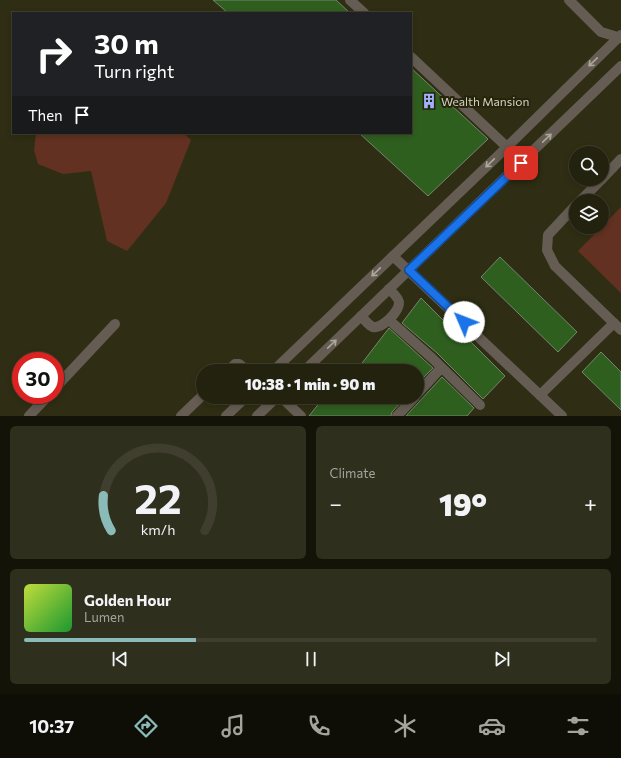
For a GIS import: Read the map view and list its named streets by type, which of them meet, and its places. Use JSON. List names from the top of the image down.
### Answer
{
  "places": {
    "building": ["Wealth Mansion"]
  },
  "page": {
    "turn": ["30 m", "Turn right"],
    "then": "Then",
    "limit": "30",
    "trip": "10:38 · 1 min · 90 m",
    "tile": "Climate",
    "heat": ["−", "19°", "+"],
    "song": ["Golden Hour", "Lumen"],
    "tabs": "10:37",
    "gauge": ["22", "km/h"]
  }
}
